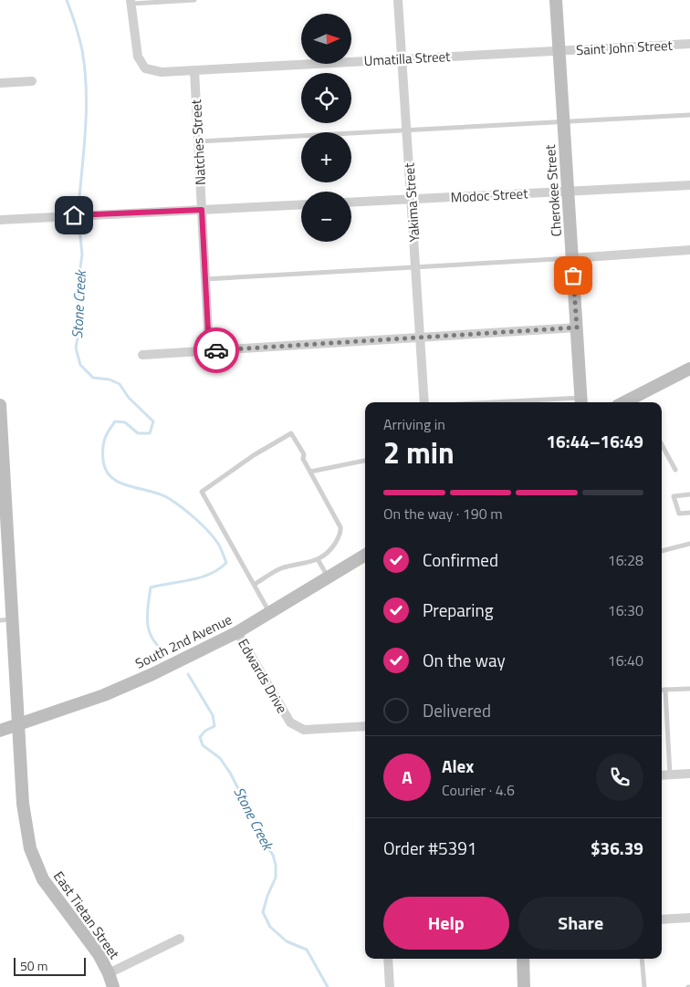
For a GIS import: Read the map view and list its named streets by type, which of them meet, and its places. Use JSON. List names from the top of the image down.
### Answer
{
  "streets": {
    "main road": ["Cherokee Street", "South 2nd Avenue", "East Tietan Street"],
    "street": [
      "Saint John Street",
      "Umatilla Street",
      "Natches Street",
      "Modoc Street",
      "Yakima Street",
      "Edwards Drive"
    ]
  },
  "crossings": [
    ["Saint John Street", "Umatilla Street"],
    ["Saint John Street", "Cherokee Street"],
    ["Umatilla Street", "Natches Street"],
    ["Umatilla Street", "Cherokee Street"],
    ["Umatilla Street", "Yakima Street"],
    ["Cherokee Street", "Modoc Street"],
    ["Modoc Street", "Yakima Street"],
    ["South 2nd Avenue", "Edwards Drive"],
    ["South 2nd Avenue", "East Tietan Street"]
  ],
  "water": ["Stone Creek"],
  "scale_bar": "50 m",
  "north": "right",
  "page": {
    "map_buttons": ["+", "−"],
    "heading": ["2 min", "Arriving in", "16:44–16:49"],
    "panel": [
      "Alex",
      "Courier · 4.6",
      "Order #5391",
      "$36.39"
    ],
    "bar": "On the way · 190 m",
    "list": [
      ["Confirmed", "16:28"],
      ["Preparing", "16:30"],
      ["On the way", "16:40"],
      "Delivered"
    ],
    "round": "A",
    "buttons": ["Help", "Share"],
    "scale": "50 m"
  }
}
